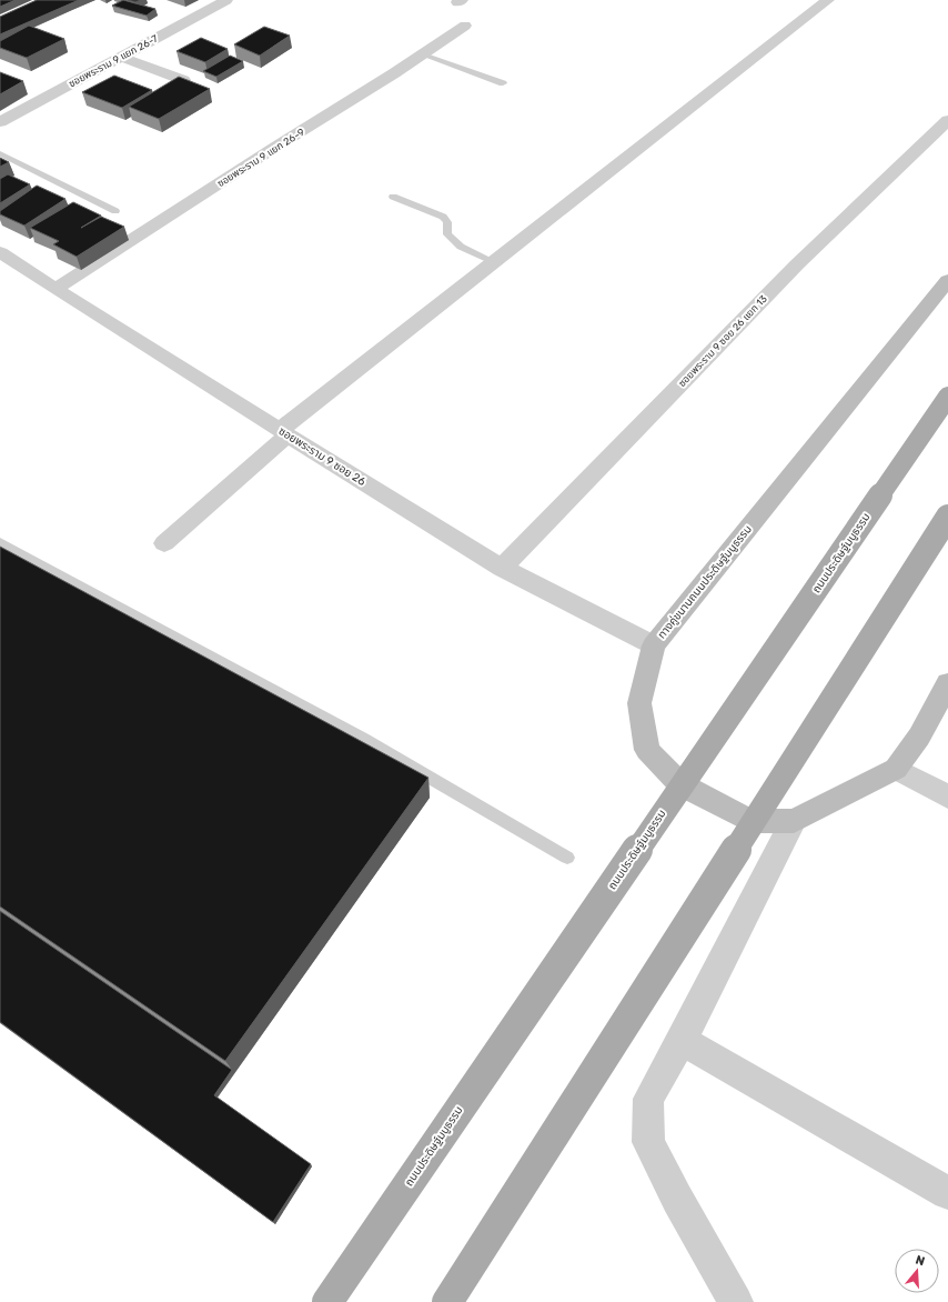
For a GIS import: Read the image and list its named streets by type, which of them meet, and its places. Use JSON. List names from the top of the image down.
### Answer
{
  "streets": {
    "main road": ["ถนนประดิษฐ์มนูธรรม"],
    "street": [
      "ซอยพระราม 9 แยก 26-7",
      "ซอยพระราม 9 แยก 26-9",
      "ซอยพระราม 9 ซอย 26 แยก 13",
      "ซอยพระราม 9 ซอย 26",
      "ทางคู่ขนานถนนประดิษฐ์มนูธรรม"
    ]
  },
  "crossings": [
    ["ซอยพระราม 9 แยก 26-9", "ซอยพระราม 9 ซอย 26"],
    ["ซอยพระราม 9 ซอย 26 แยก 13", "ซอยพระราม 9 ซอย 26"],
    ["ซอยพระราม 9 ซอย 26", "ทางคู่ขนานถนนประดิษฐ์มนูธรรม"]
  ],
  "north": "top"
}
